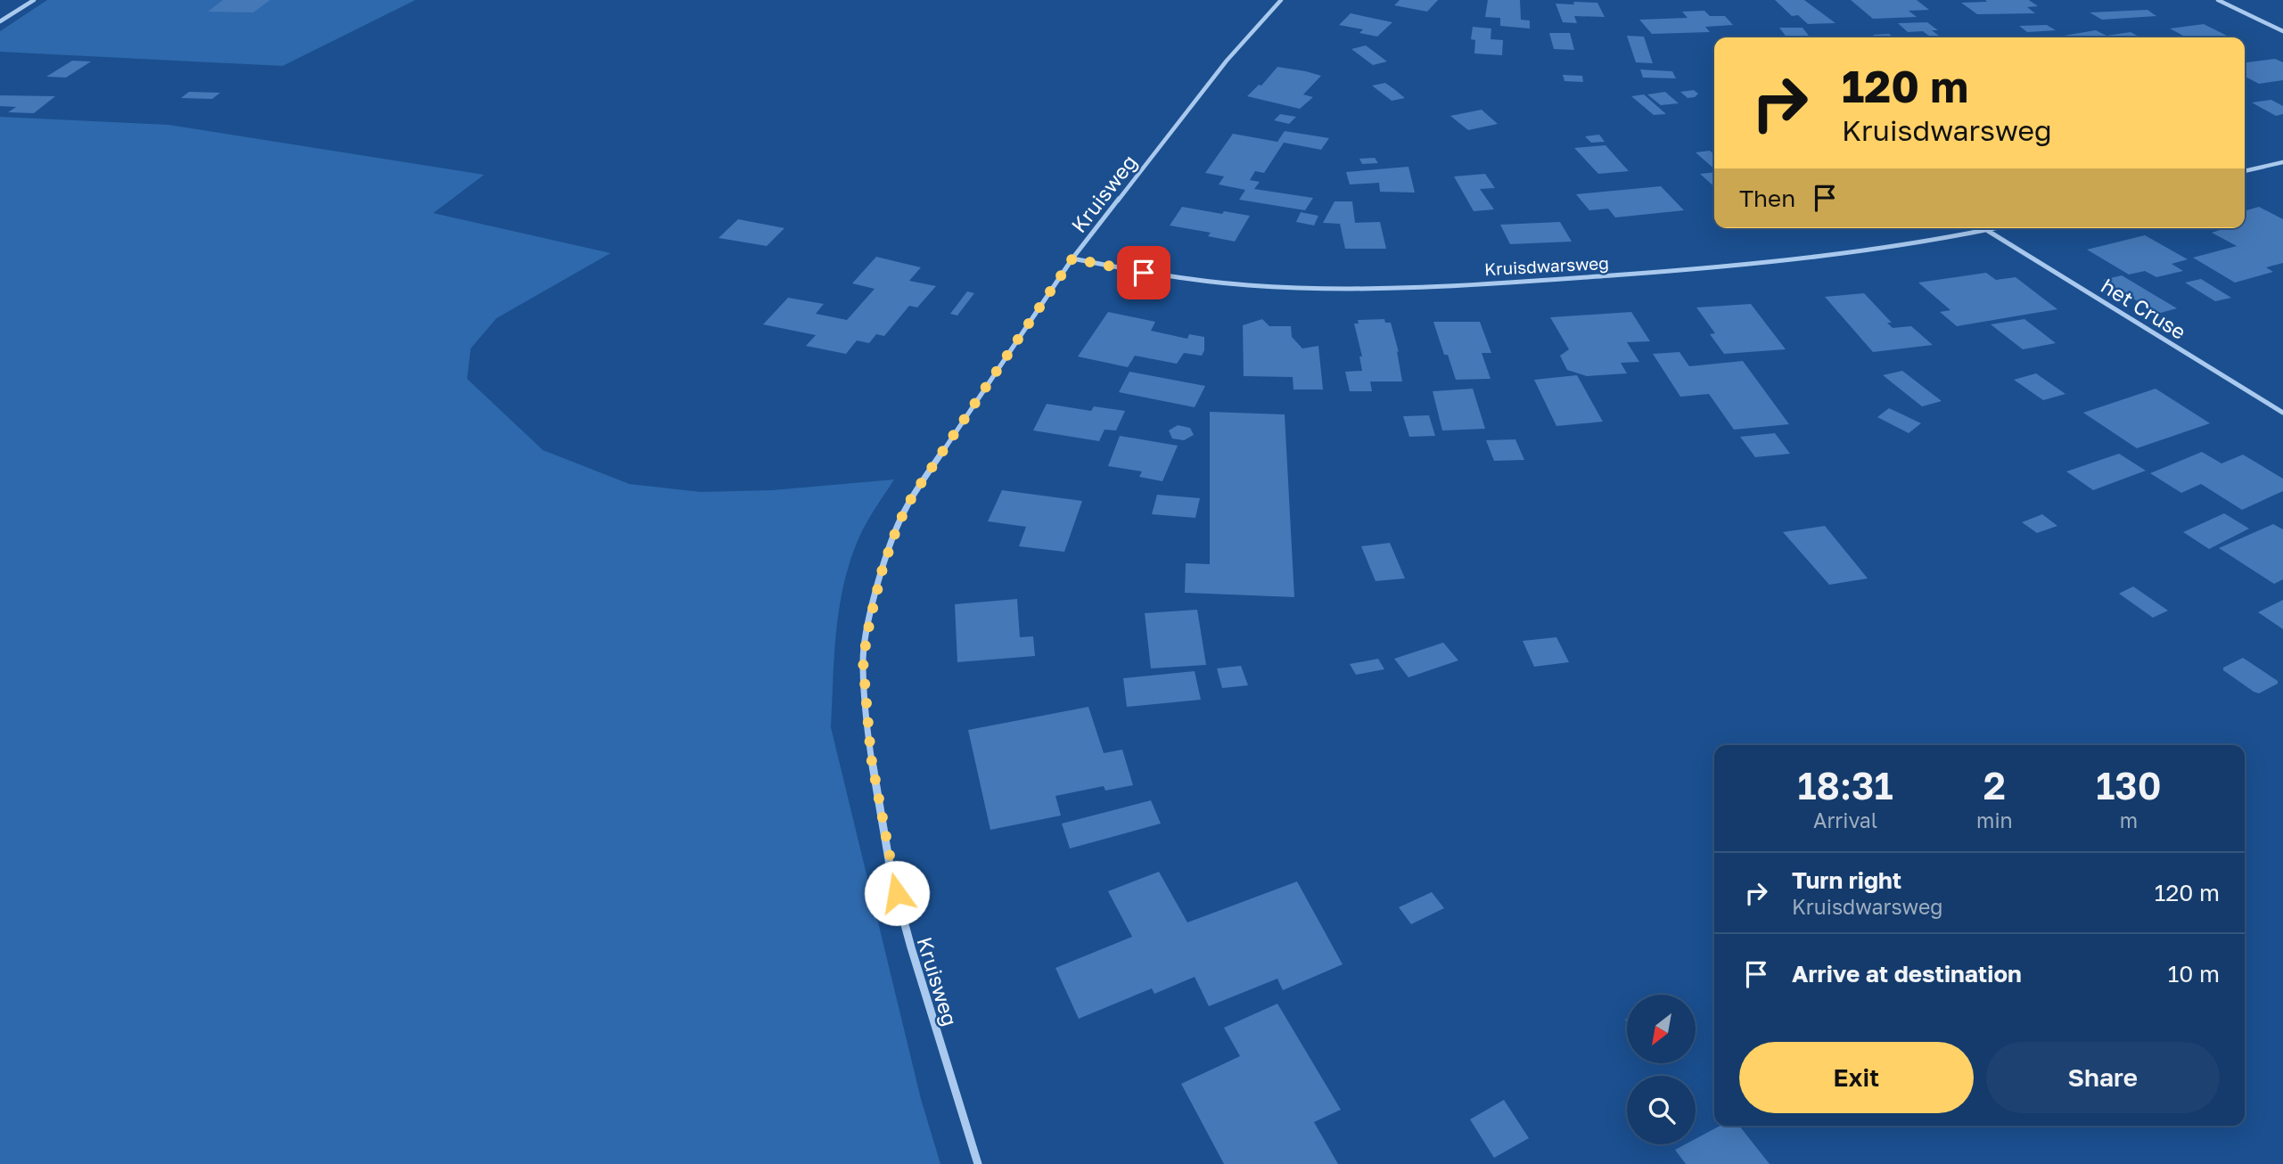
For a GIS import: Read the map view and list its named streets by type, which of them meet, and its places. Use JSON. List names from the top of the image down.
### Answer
{
  "streets": {
    "street": ["Kruisweg", "Kruisdwarsweg", "het Cruse"]
  },
  "crossings": [
    ["Kruisweg", "Kruisdwarsweg"],
    ["Kruisdwarsweg", "het Cruse"]
  ],
  "north": "bottom left",
  "page": {
    "turn": ["120 m", "Kruisdwarsweg"],
    "then": "Then",
    "eta": [
      "18:31",
      "Arrival",
      "2",
      "min",
      "130",
      "m"
    ],
    "list": [
      {
        "name": "Turn right",
        "note": "Kruisdwarsweg",
        "value": "120 m"
      },
      {
        "name": "Arrive at destination",
        "value": "10 m"
      }
    ],
    "buttons": ["Exit", "Share"]
  }
}
